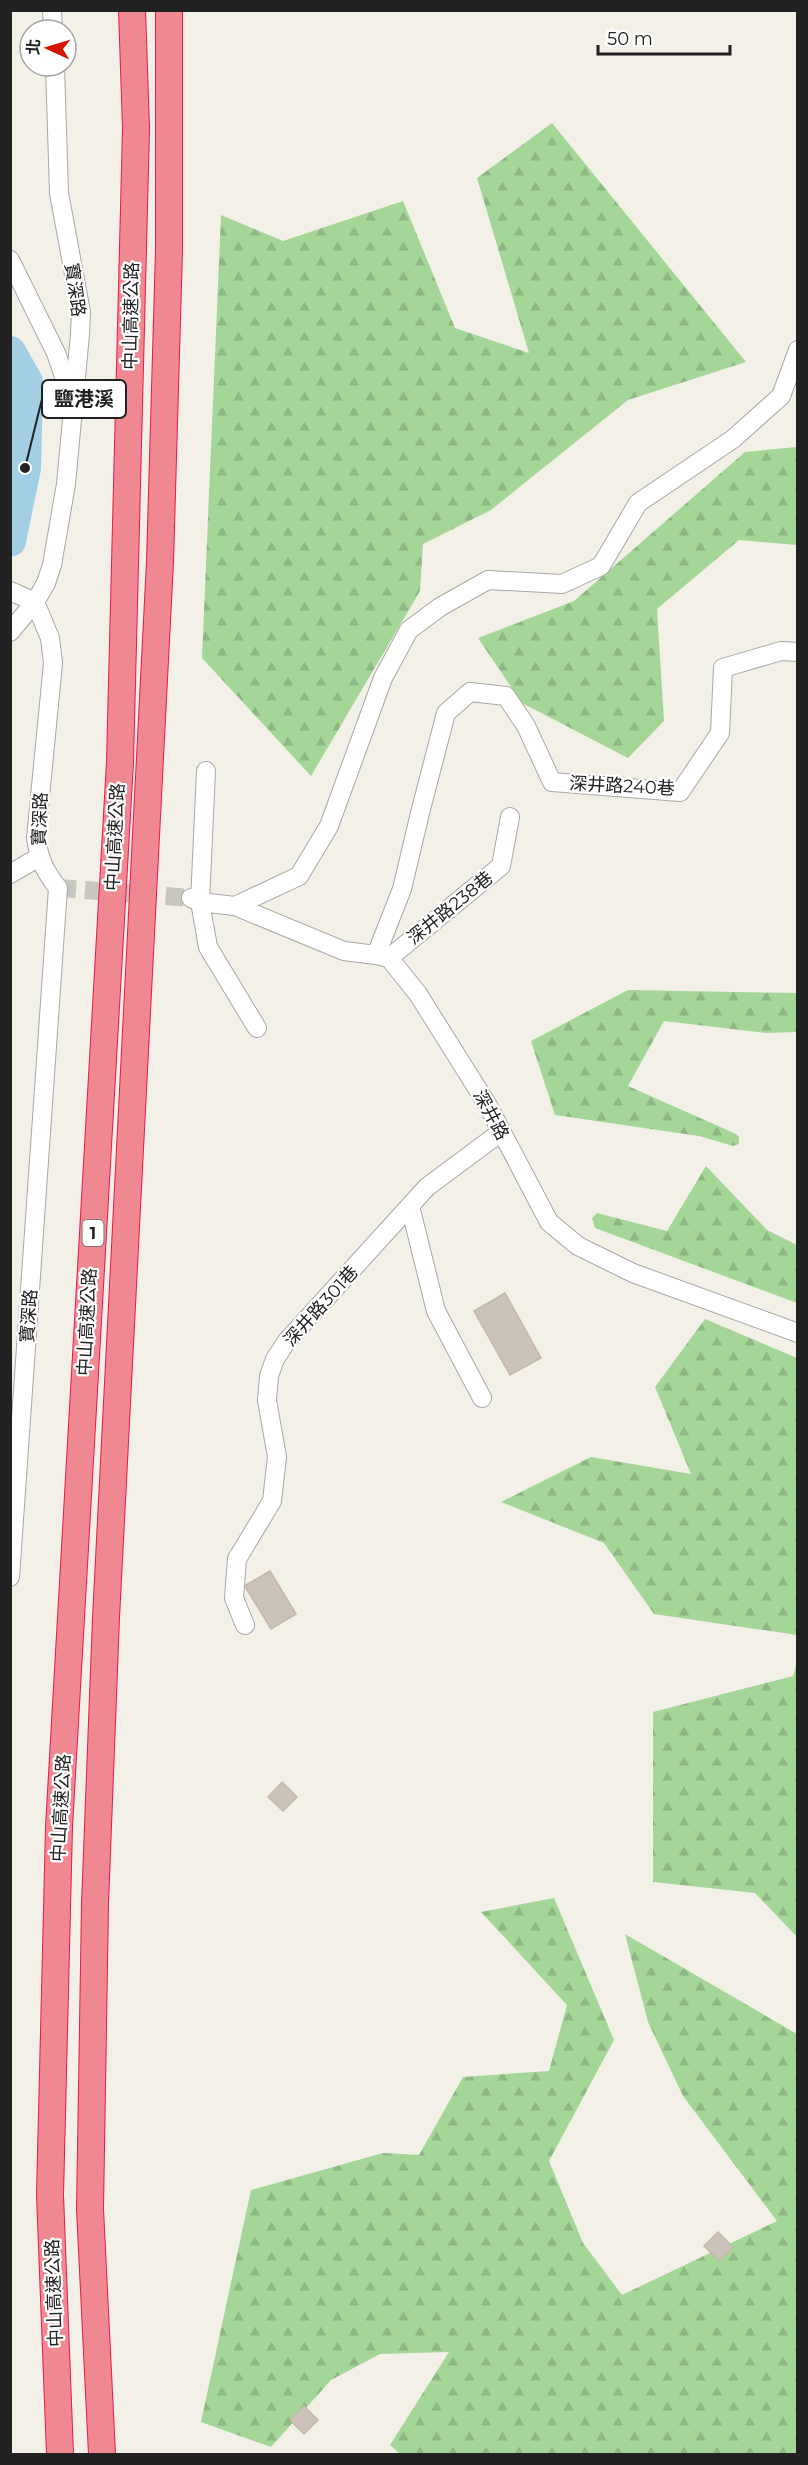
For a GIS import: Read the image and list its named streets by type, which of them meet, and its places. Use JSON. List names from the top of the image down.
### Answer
{
  "streets": {
    "highway": ["中山高速公路", "1"],
    "street": [
      "寶深路",
      "深井路240巷",
      "深井路238巷",
      "深井路",
      "深井路301巷"
    ]
  },
  "crossings": [
    ["深井路240巷", "深井路238巷"],
    ["深井路240巷", "深井路"],
    ["深井路238巷", "深井路"],
    ["深井路", "深井路301巷"]
  ],
  "places": ["鹽港溪"],
  "scale_bar": "50 m",
  "north": "left"
}
